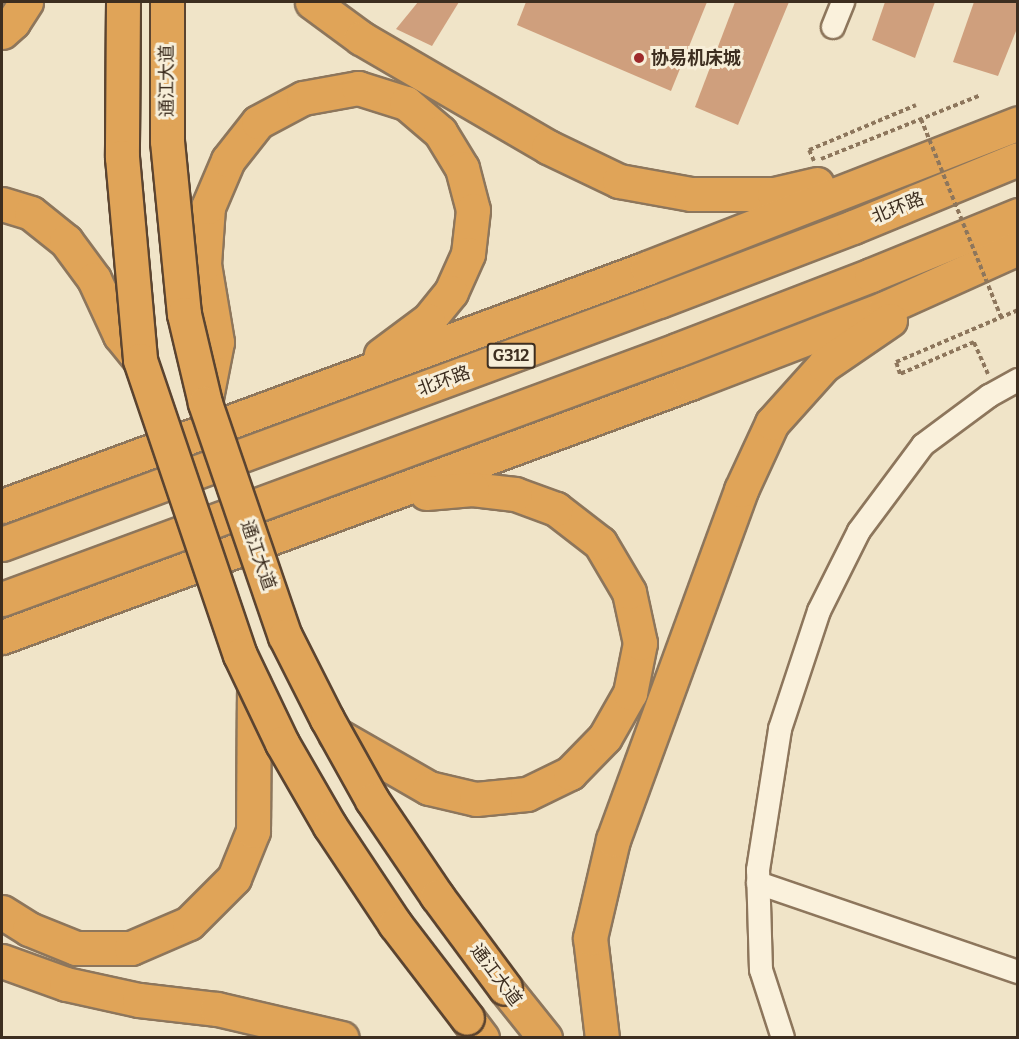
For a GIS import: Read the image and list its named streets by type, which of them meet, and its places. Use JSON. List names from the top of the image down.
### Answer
{
  "streets": {
    "highway": ["通江大道", "北环路", "G312"]
  },
  "places": ["协易机床城"]
}
